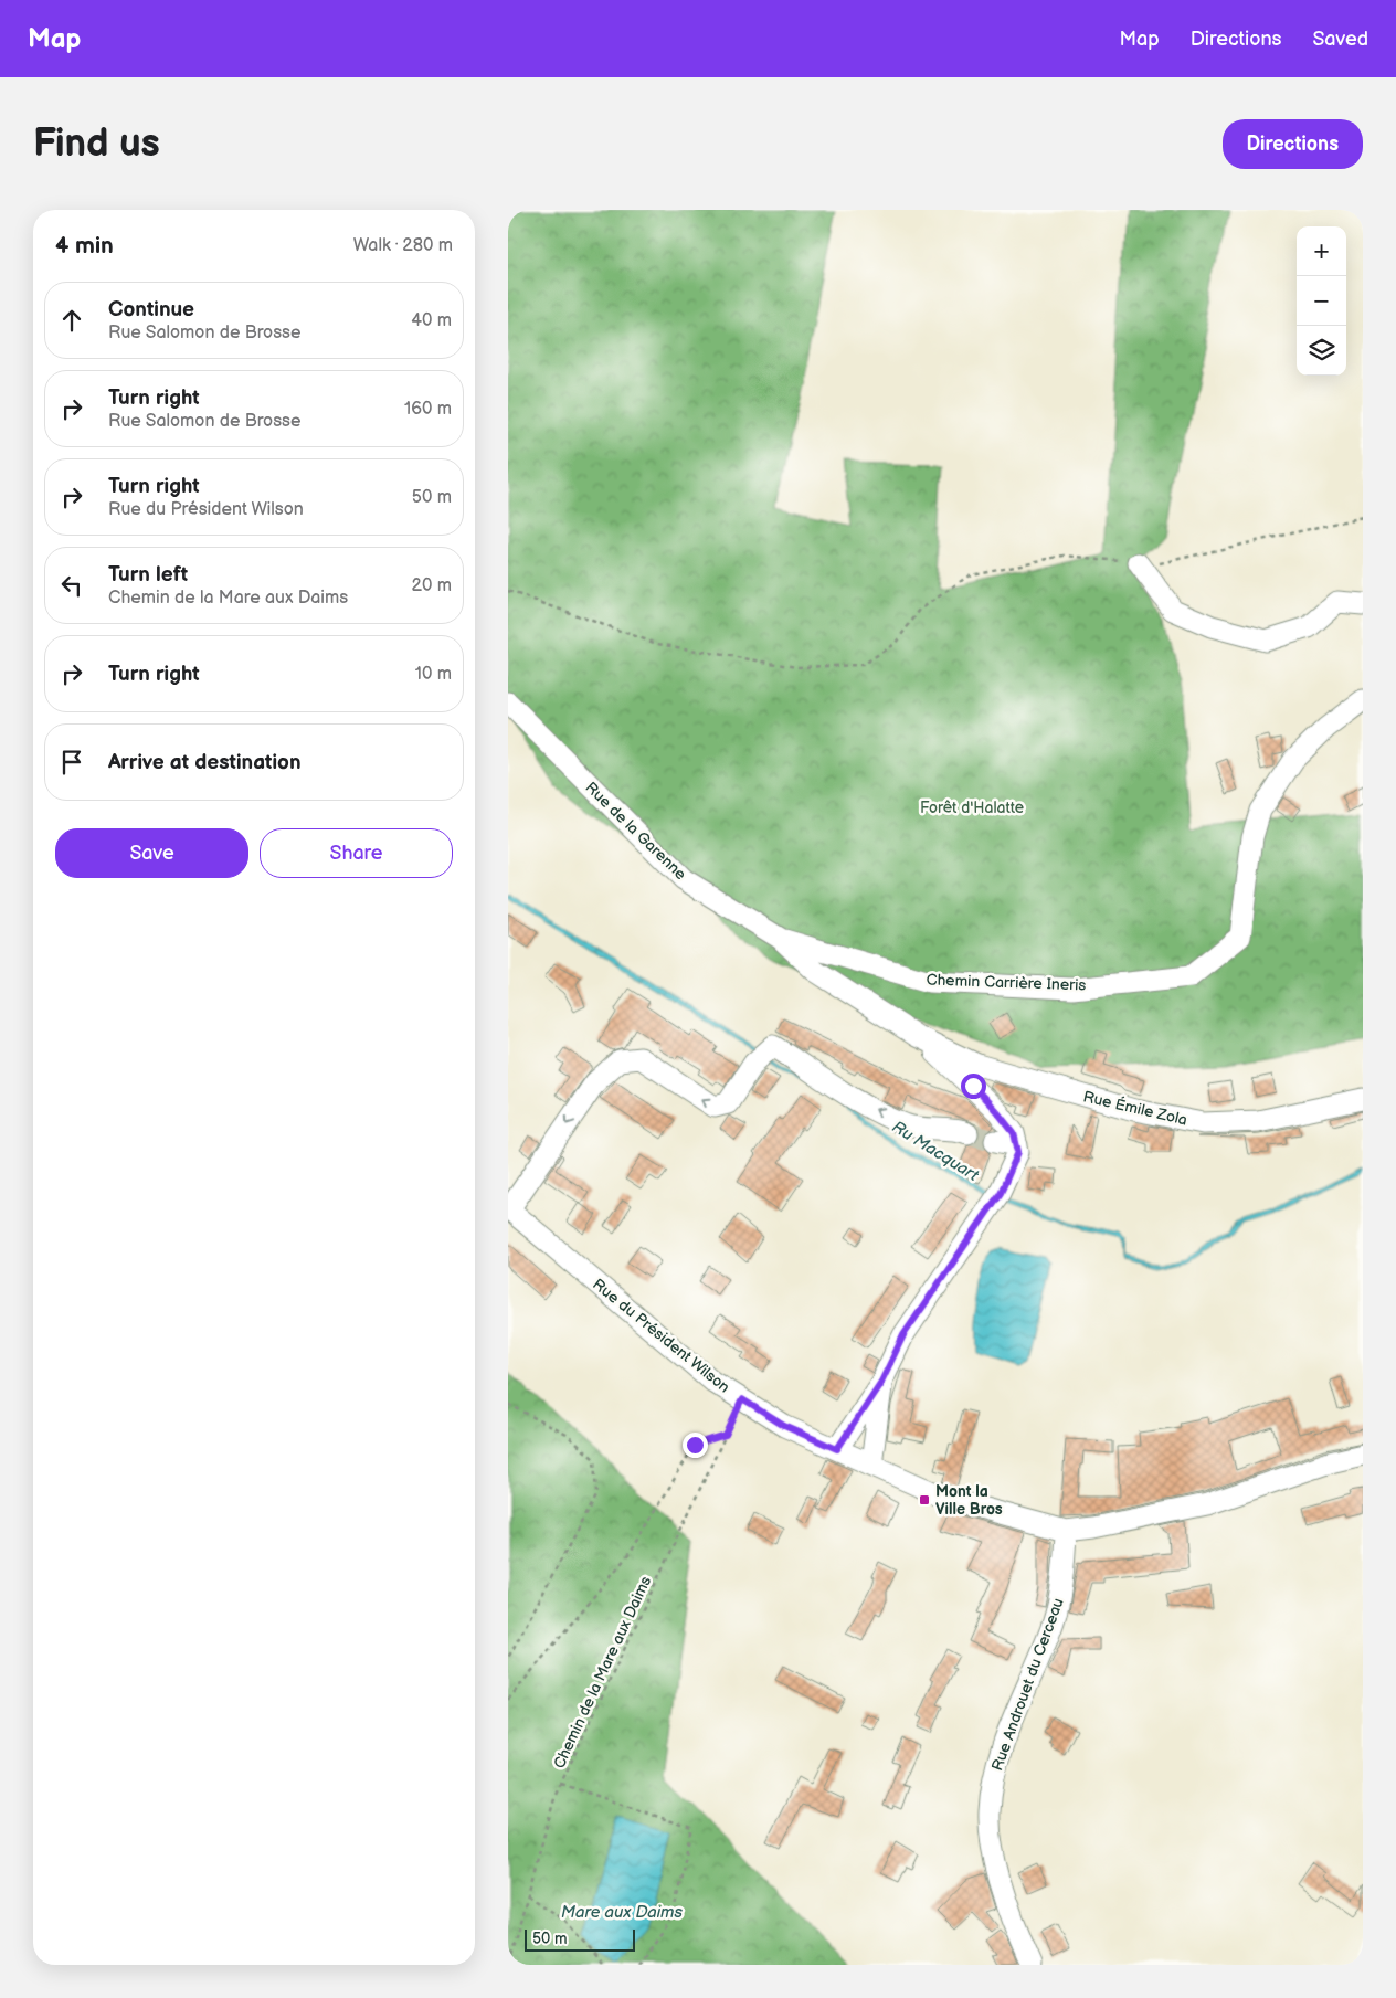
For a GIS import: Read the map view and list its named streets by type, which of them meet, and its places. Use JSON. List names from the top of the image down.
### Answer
{
  "streets": {
    "street": [
      "Rue de la Garenne",
      "Chemin Carrière Ineris",
      "Rue Émile Zola",
      "Rue du Président Wilson",
      "Rue Androuet du Cerceau"
    ],
    "path": ["Chemin de la Mare aux Daims"]
  },
  "crossings": [
    ["Rue de la Garenne", "Chemin Carrière Ineris"],
    ["Rue du Président Wilson", "Chemin de la Mare aux Daims"],
    ["Rue du Président Wilson", "Rue Androuet du Cerceau"]
  ],
  "water": ["Ru Macquart", "Mare aux Daims"],
  "parks": ["Forêt d'Halatte"],
  "places": {
    "transit": ["Mont la Ville Bros"]
  },
  "scale_bar": "50 m",
  "page": {
    "header": "Map",
    "nav": ["Map", "Directions", "Saved"],
    "buttons": [
      "Directions",
      ["Save", "Share"]
    ],
    "title": "Find us",
    "heading": ["4 min", "Walk · 280 m"],
    "map_buttons": ["+", "−"],
    "list": [
      ["Continue", "Rue Salomon de Brosse", "40 m"],
      ["Turn right", "Rue Salomon de Brosse", "160 m"],
      ["Turn right", "Rue du Président Wilson", "50 m"],
      ["Turn left", "Chemin de la Mare aux Daims", "20 m"],
      ["Turn right", "10 m"],
      "Arrive at destination"
    ],
    "scale": "50 m"
  }
}
